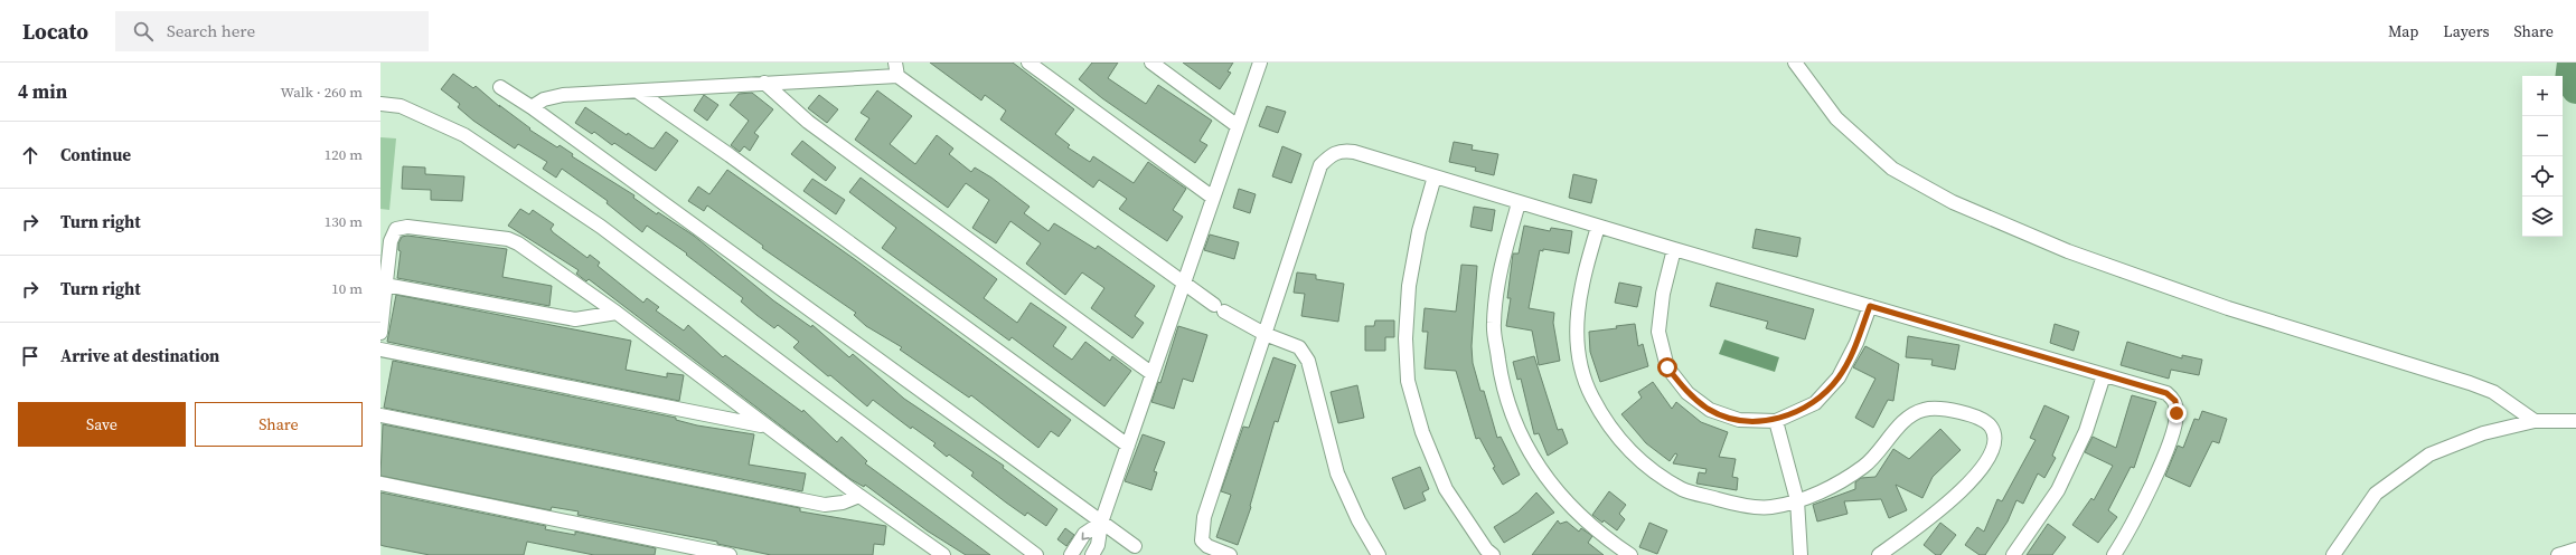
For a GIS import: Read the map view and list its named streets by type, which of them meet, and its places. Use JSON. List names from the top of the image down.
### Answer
{
  "page": {
    "header": "Locato",
    "search": "Search here",
    "nav": ["Map", "Layers", "Share"],
    "heading": ["4 min", "Walk · 260 m"],
    "map_buttons": ["+", "−"],
    "list": [
      ["Continue", "120 m"],
      ["Turn right", "130 m"],
      ["Turn right", "10 m"],
      "Arrive at destination"
    ],
    "buttons": ["Save", "Share"]
  }
}
